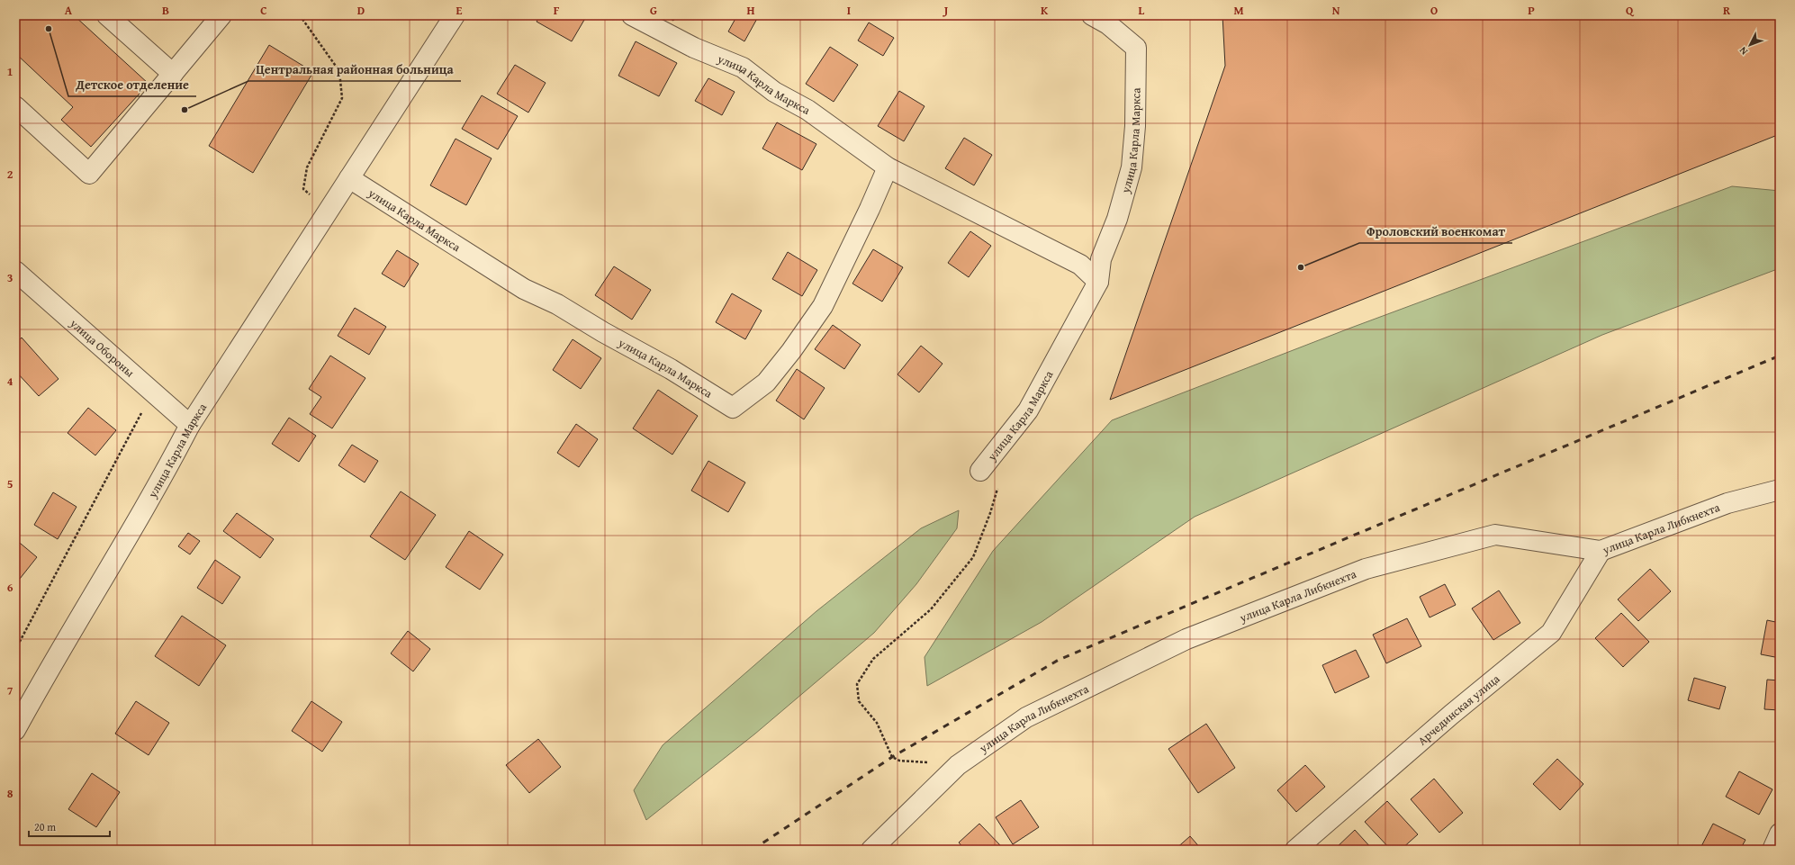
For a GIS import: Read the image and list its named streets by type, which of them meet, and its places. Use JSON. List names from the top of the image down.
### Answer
{
  "streets": {
    "street": [
      "улица Карла Маркса",
      "улица Обороны",
      "улица Карла Либкнехта",
      "Арчединская улица"
    ]
  },
  "crossings": [
    ["улица Карла Маркса", "улица Обороны"],
    ["улица Карла Либкнехта", "Арчединская улица"]
  ],
  "places": ["Детское отделение", "Центральная районная больница", "Фроловский военкомат"],
  "scale_bar": "20 m",
  "north": "bottom left",
  "grid": {
    "columns": [
      "A",
      "B",
      "C",
      "D",
      "E",
      "F",
      "G",
      "H",
      "I",
      "J",
      "K",
      "L",
      "M",
      "N",
      "O",
      "P",
      "Q",
      "R"
    ],
    "rows": [
      "1",
      "2",
      "3",
      "4",
      "5",
      "6",
      "7",
      "8"
    ]
  }
}
